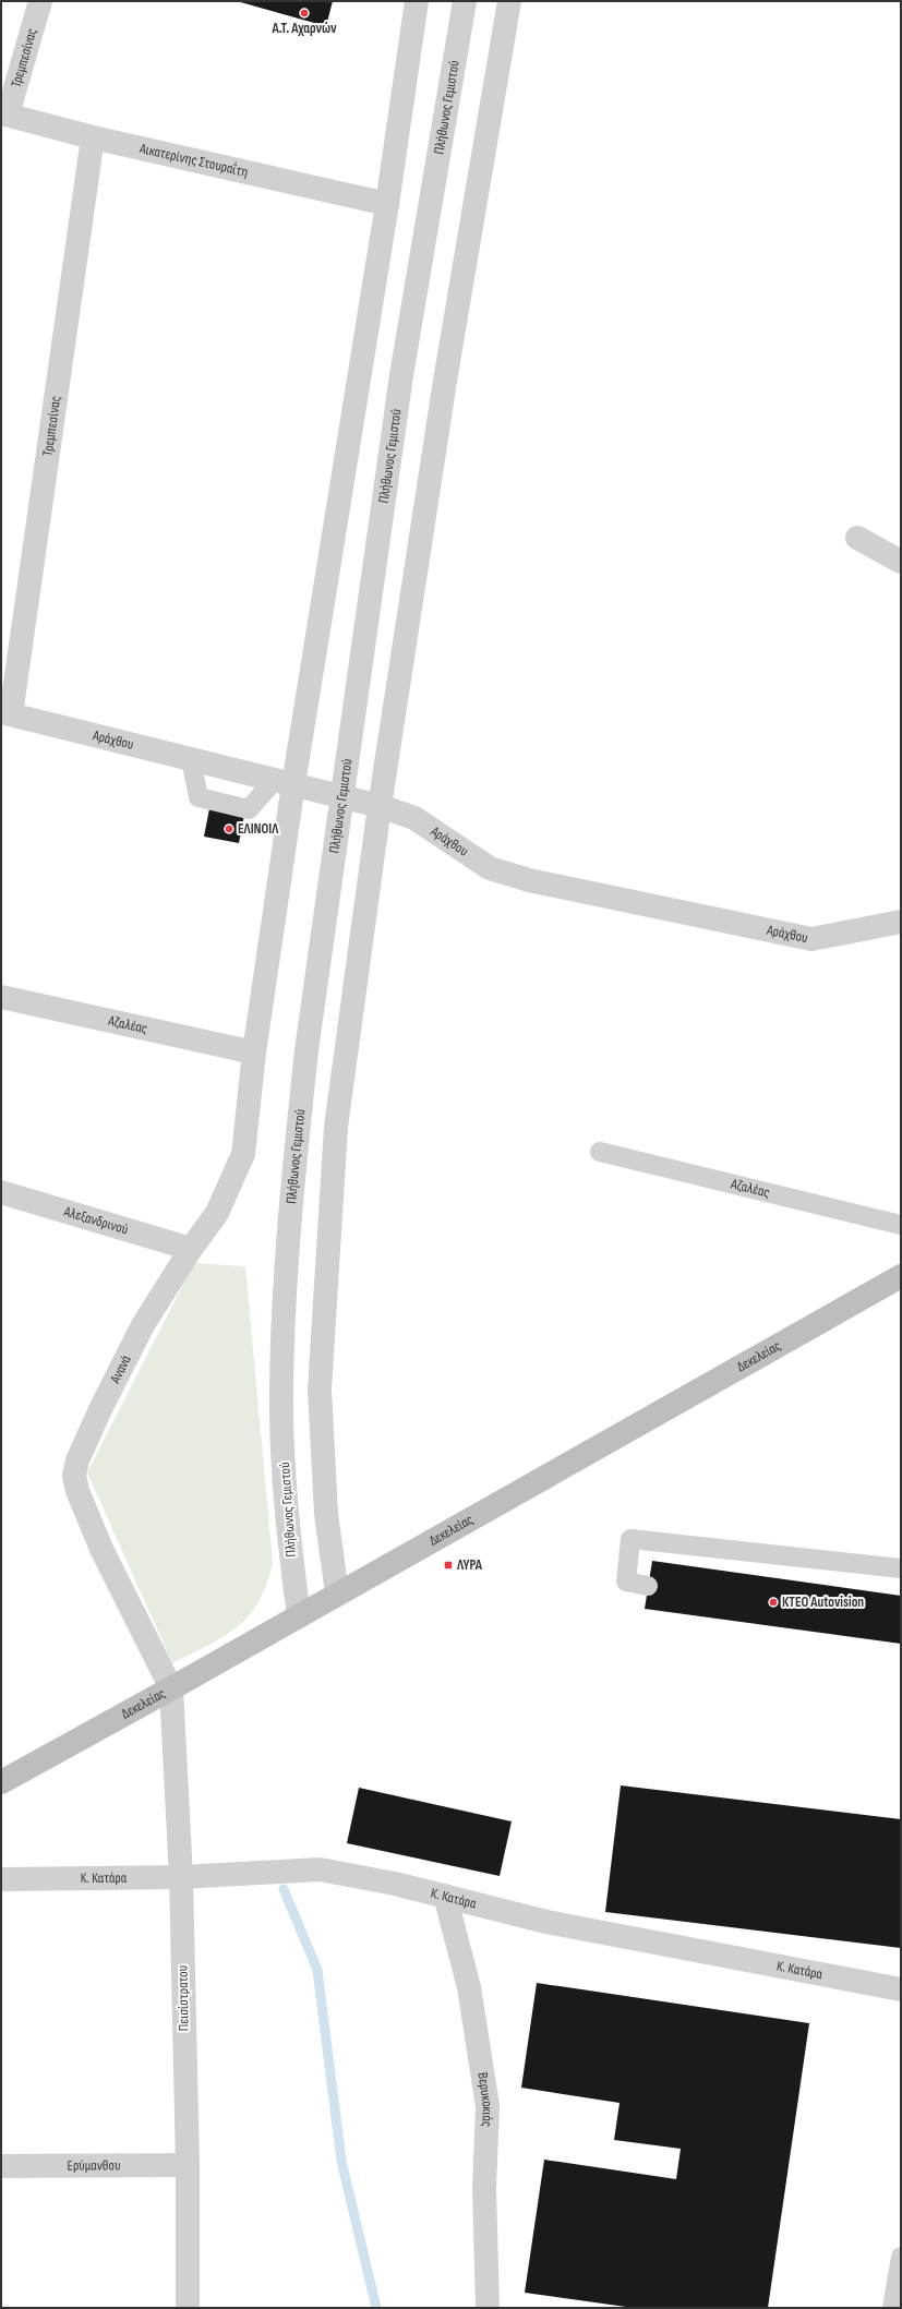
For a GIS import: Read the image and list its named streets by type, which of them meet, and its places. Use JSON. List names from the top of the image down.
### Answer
{
  "streets": {
    "main road": ["Δεκελείας"],
    "street": [
      "Τρεμπεσίνας",
      "Πλήθωνος Γεμιστού",
      "Αικατερίνης Στουραΐτη",
      "Αράχθου",
      "Αζαλέας",
      "Αλεξανδρινού",
      "Ανανά",
      "Κ. Κατάρα",
      "Πεισίστρατου",
      "Βερυκοκιάς",
      "Ερύμανθου"
    ]
  },
  "crossings": [
    ["Τρεμπεσίνας", "Αικατερίνης Στουραΐτη"],
    ["Τρεμπεσίνας", "Αράχθου"],
    ["Πλήθωνος Γεμιστού", "Αράχθου"],
    ["Πλήθωνος Γεμιστού", "Δεκελείας"],
    ["Αζαλέας", "Ανανά"],
    ["Αλεξανδρινού", "Ανανά"],
    ["Δεκελείας", "Ανανά"],
    ["Δεκελείας", "Πεισίστρατου"],
    ["Ανανά", "Πεισίστρατου"],
    ["Κ. Κατάρα", "Πεισίστρατου"],
    ["Κ. Κατάρα", "Βερυκοκιάς"],
    ["Πεισίστρατου", "Ερύμανθου"]
  ],
  "places": {
    "other": ["Α.Τ. Αχαρνών", "ΕΛΙΝΟΙΛ", "ΚΤΕΟ Autovision"],
    "transit": ["ΛΥΡΑ"]
  }
}
